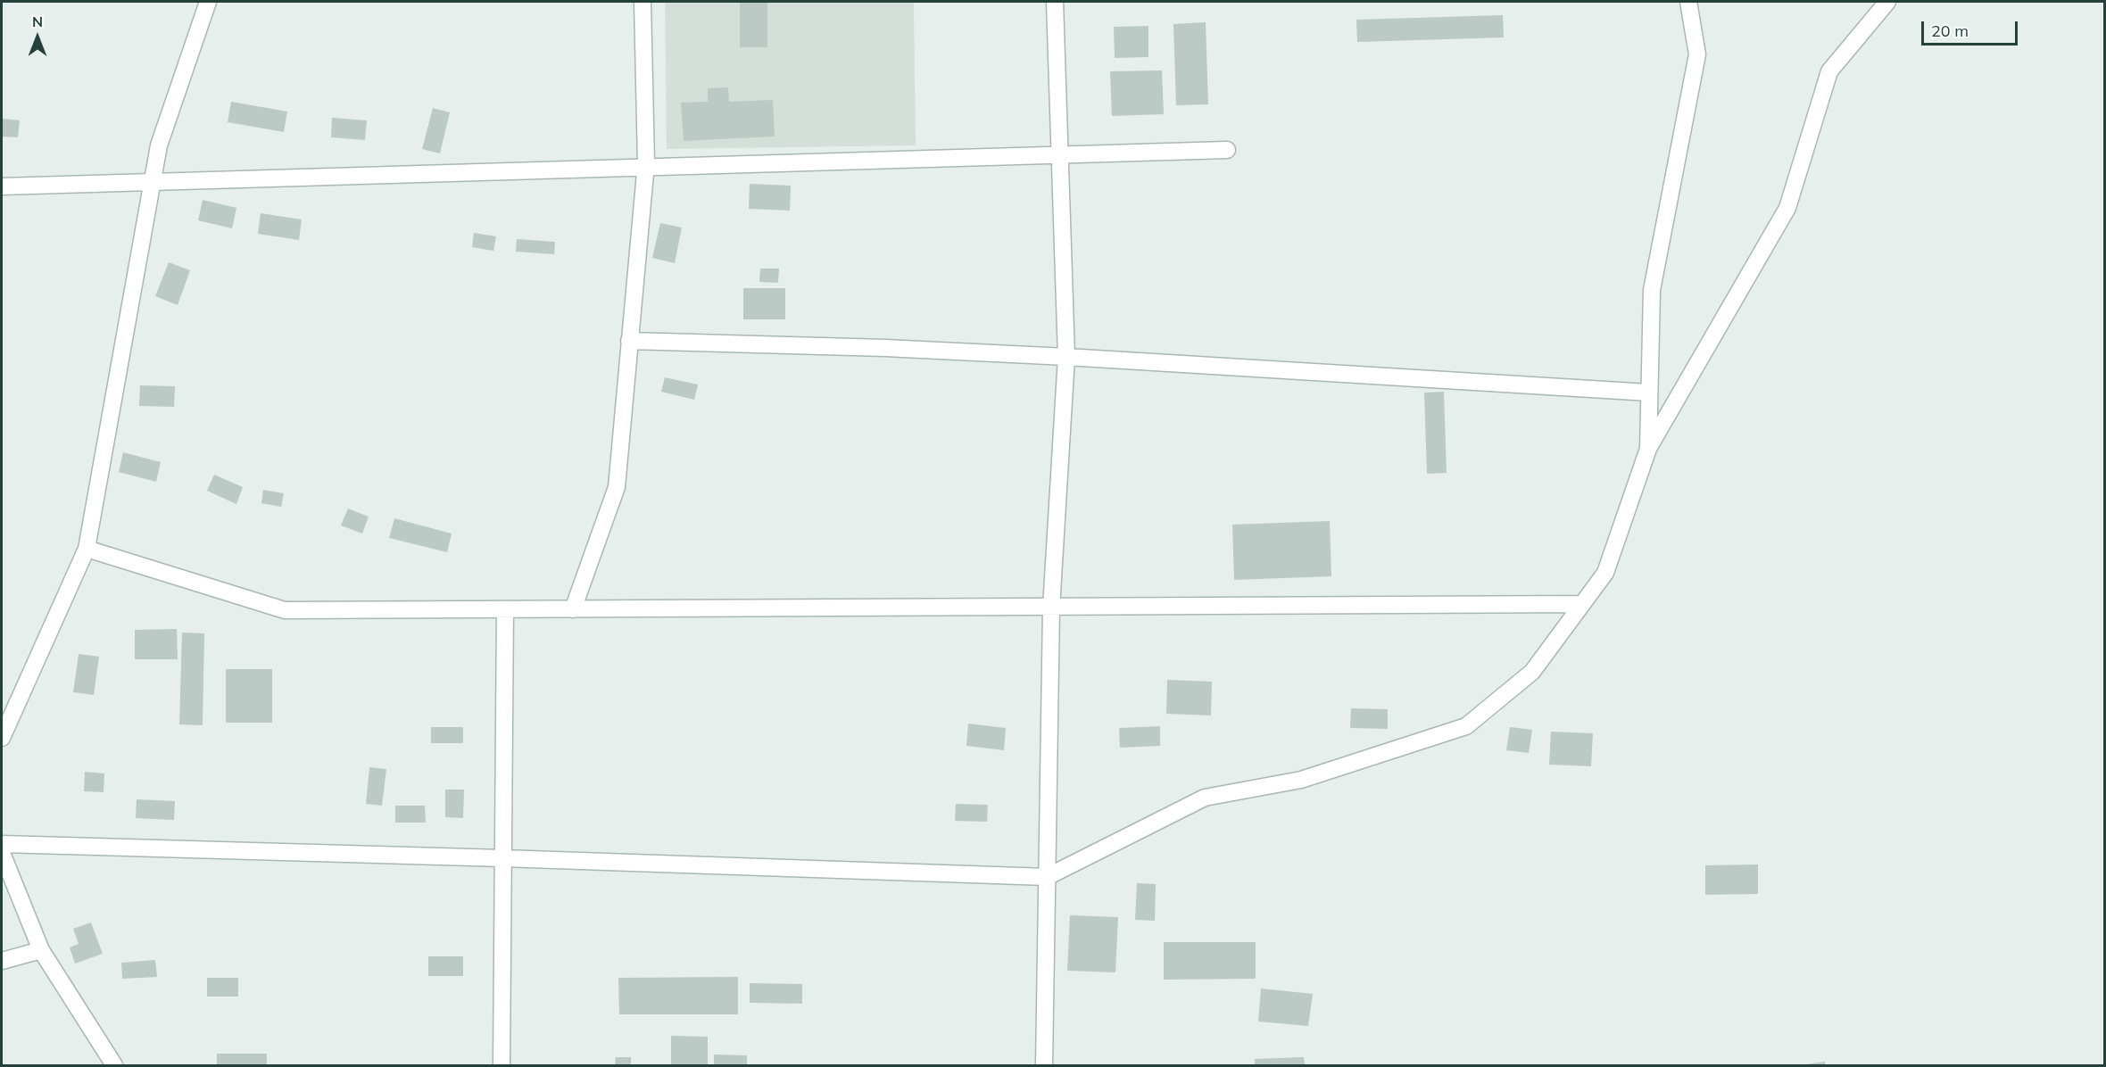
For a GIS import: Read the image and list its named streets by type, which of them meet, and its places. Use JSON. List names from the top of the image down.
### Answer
{
  "scale_bar": "20 m",
  "north": "top"
}
